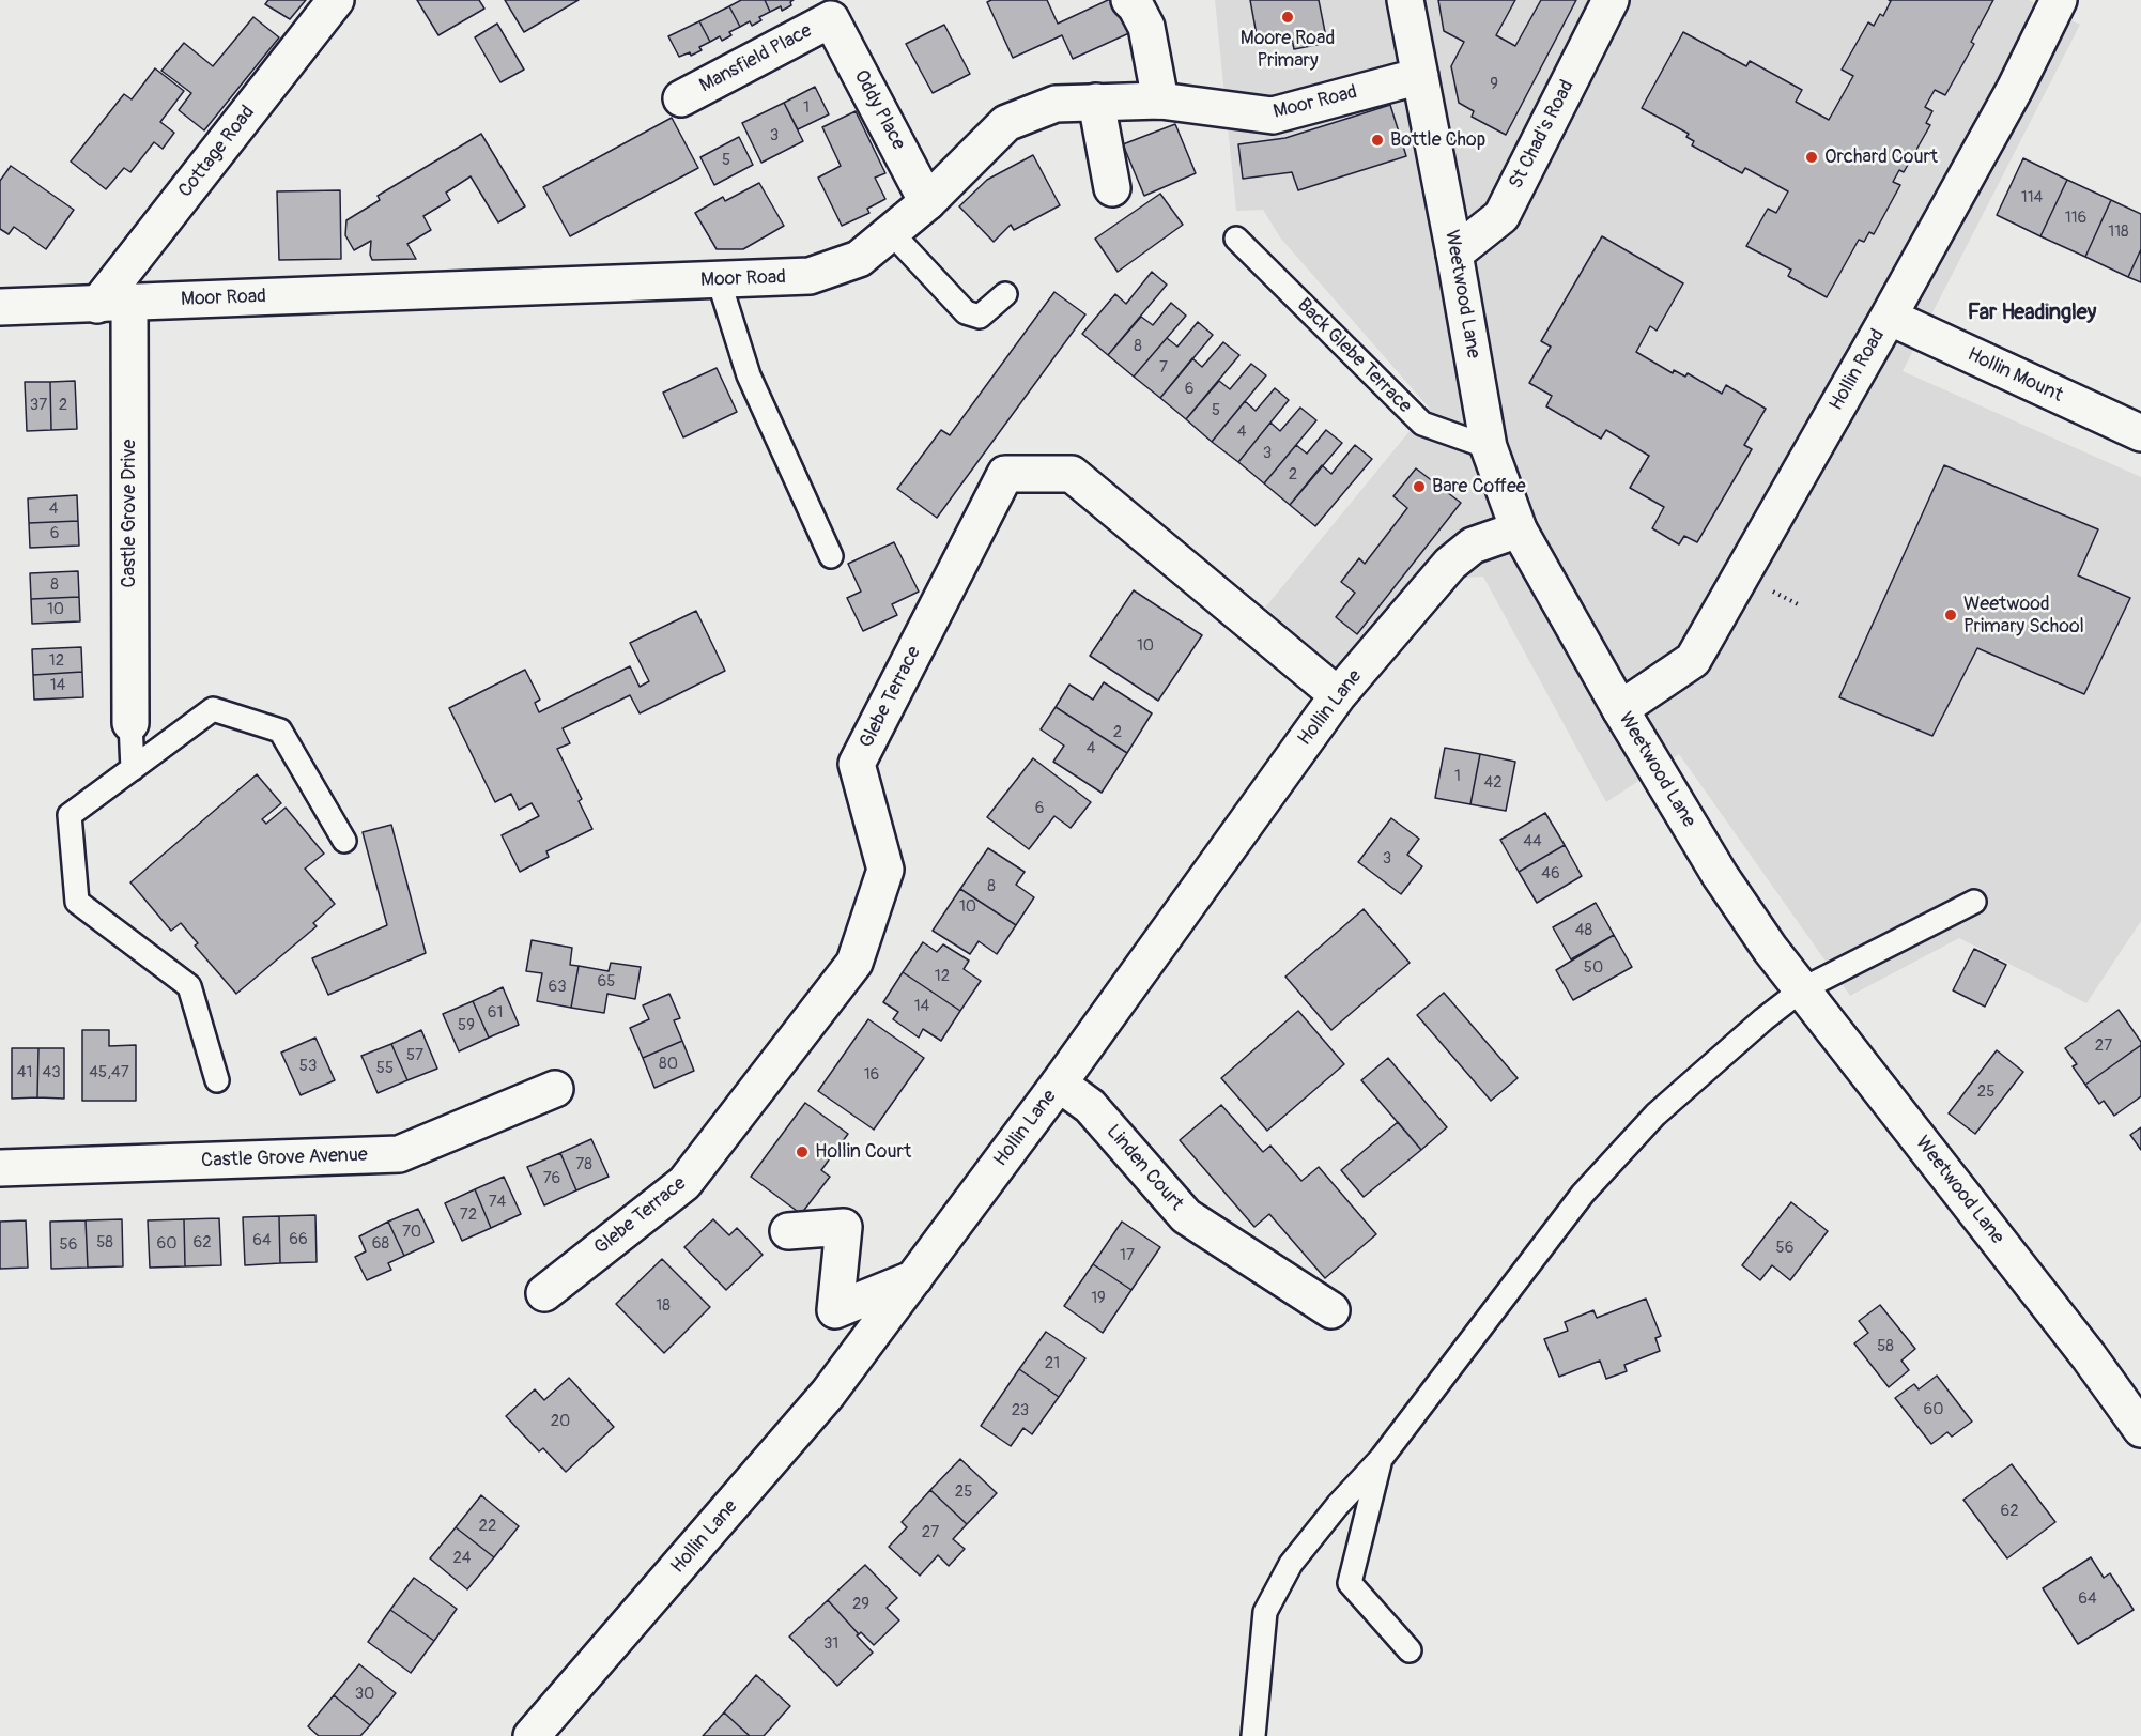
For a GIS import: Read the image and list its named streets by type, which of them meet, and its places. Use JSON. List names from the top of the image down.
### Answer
{
  "streets": {
    "street": [
      "Mansfield Place",
      "Moor Road",
      "Oddy Place",
      "St Chad's Road",
      "Cottage Road",
      "Weetwood Lane",
      "Hollin Road",
      "Hollin Mount",
      "Castle Grove Drive",
      "Glebe Terrace",
      "Hollin Lane",
      "Castle Grove Avenue",
      "Linden Court"
    ],
    "lane": ["Back Glebe Terrace"]
  },
  "crossings": [
    ["Mansfield Place", "Oddy Place"],
    ["Moor Road", "Oddy Place"],
    ["Moor Road", "Cottage Road"],
    ["Moor Road", "Weetwood Lane"],
    ["Moor Road", "Castle Grove Drive"],
    ["St Chad's Road", "Weetwood Lane"],
    ["Cottage Road", "Castle Grove Drive"],
    ["Weetwood Lane", "Back Glebe Terrace"],
    ["Weetwood Lane", "Hollin Road"],
    ["Weetwood Lane", "Hollin Lane"],
    ["Hollin Road", "Hollin Mount"],
    ["Glebe Terrace", "Hollin Lane"],
    ["Hollin Lane", "Linden Court"]
  ],
  "districts": ["Far Headingley"],
  "places": [
    "Moore Road Primary",
    "Bottle Chop",
    "Orchard Court",
    "Bare Coffee",
    "Weetwood Primary School",
    "Hollin Court"
  ],
  "house_numbers": [
    "9",
    "1",
    "3",
    "5",
    "114",
    "116",
    "118",
    "8",
    "7",
    "6",
    "37",
    "2",
    "5",
    "4",
    "3",
    "2",
    "4",
    "6",
    "8",
    "10",
    "10",
    "12",
    "14",
    "2",
    "4",
    "1",
    "42",
    "6",
    "44",
    "3",
    "46",
    "8",
    "10",
    "48",
    "50",
    "12",
    "65",
    "63",
    "14",
    "61",
    "59",
    "27",
    "57",
    "80",
    "53",
    "55",
    "41",
    "43",
    "45,47",
    "16",
    "25",
    "78",
    "76",
    "74",
    "72",
    "70",
    "66",
    "64",
    "58",
    "62",
    "60",
    "68",
    "56",
    "56",
    "17",
    "19",
    "18",
    "58",
    "21",
    "60",
    "23",
    "20",
    "25",
    "62",
    "22",
    "27",
    "24",
    "64",
    "29",
    "31",
    "30"
  ]
}
